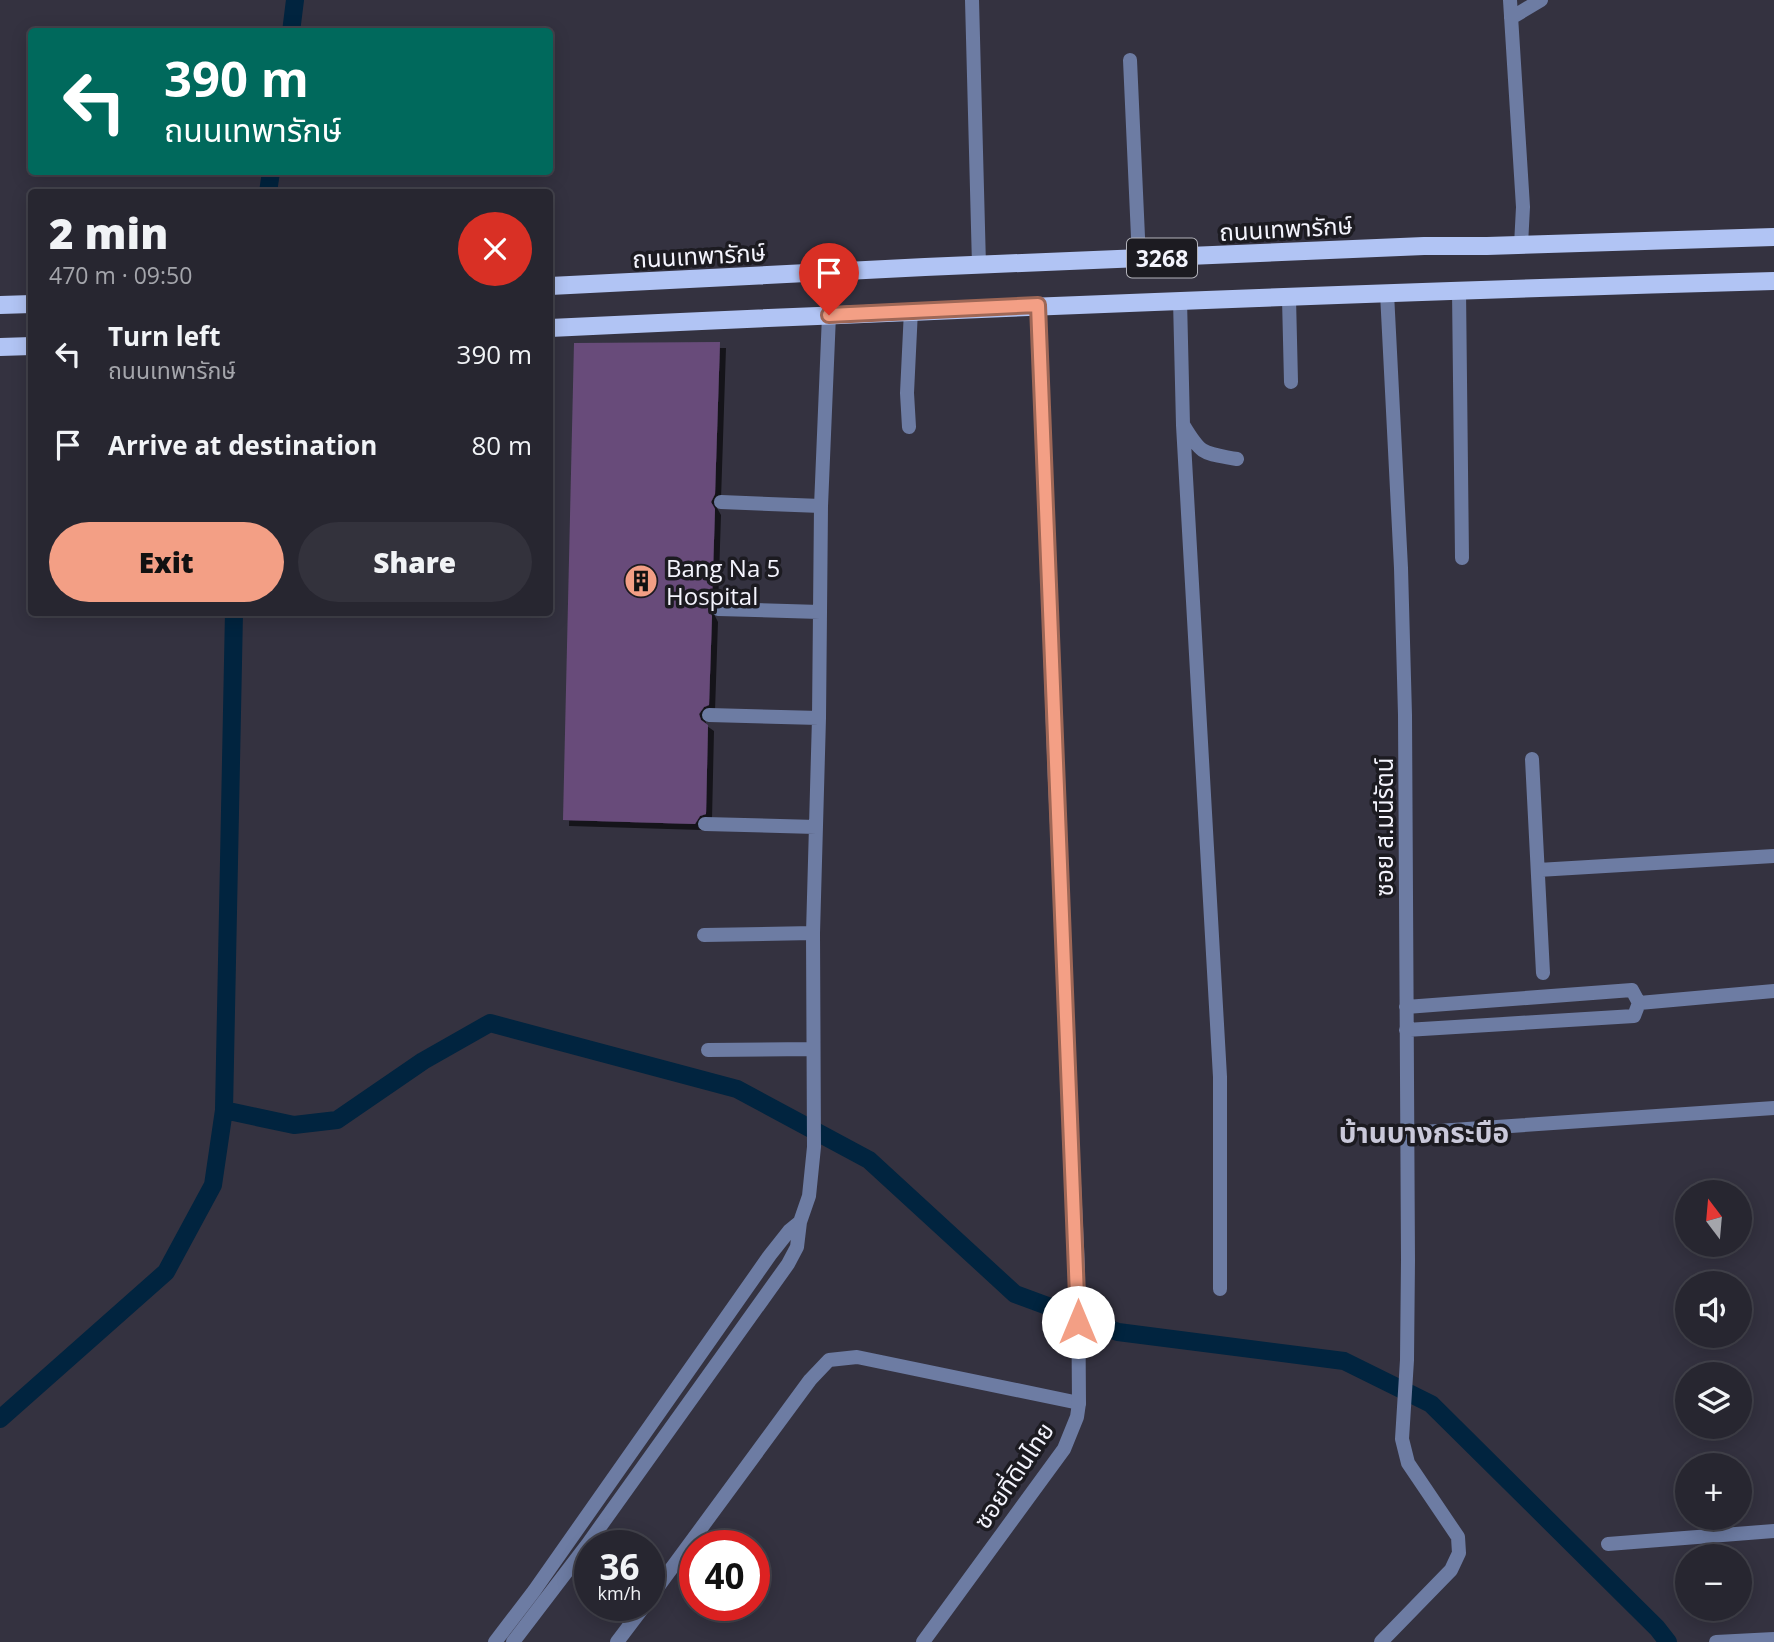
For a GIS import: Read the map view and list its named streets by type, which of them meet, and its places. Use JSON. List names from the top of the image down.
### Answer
{
  "streets": {
    "main road": ["ถนนเทพารักษ์", "3268"],
    "street": ["ซอย ส.มนีรัตน์", "ซอยที่ดินไทย"]
  },
  "crossings": [
    ["3268", "ซอย ส.มนีรัตน์"],
    ["3268", "ซอยที่ดินไทย"]
  ],
  "districts": ["บ้านบางกระบือ"],
  "places": {
    "building": ["Bang Na 5 Hospital"]
  },
  "north": "top",
  "page": {
    "turn": ["390 m", "ถนนเทพารักษ์"],
    "heading": ["2 min", "470 m · 09:50"],
    "list": [
      {
        "name": "Turn left",
        "note": "ถนนเทพารักษ์",
        "value": "390 m"
      },
      {
        "name": "Arrive at destination",
        "value": "80 m"
      }
    ],
    "buttons": ["Exit", "Share"],
    "map_buttons": ["+", "−"],
    "speed": "36 km/h",
    "limit": "40"
  }
}
